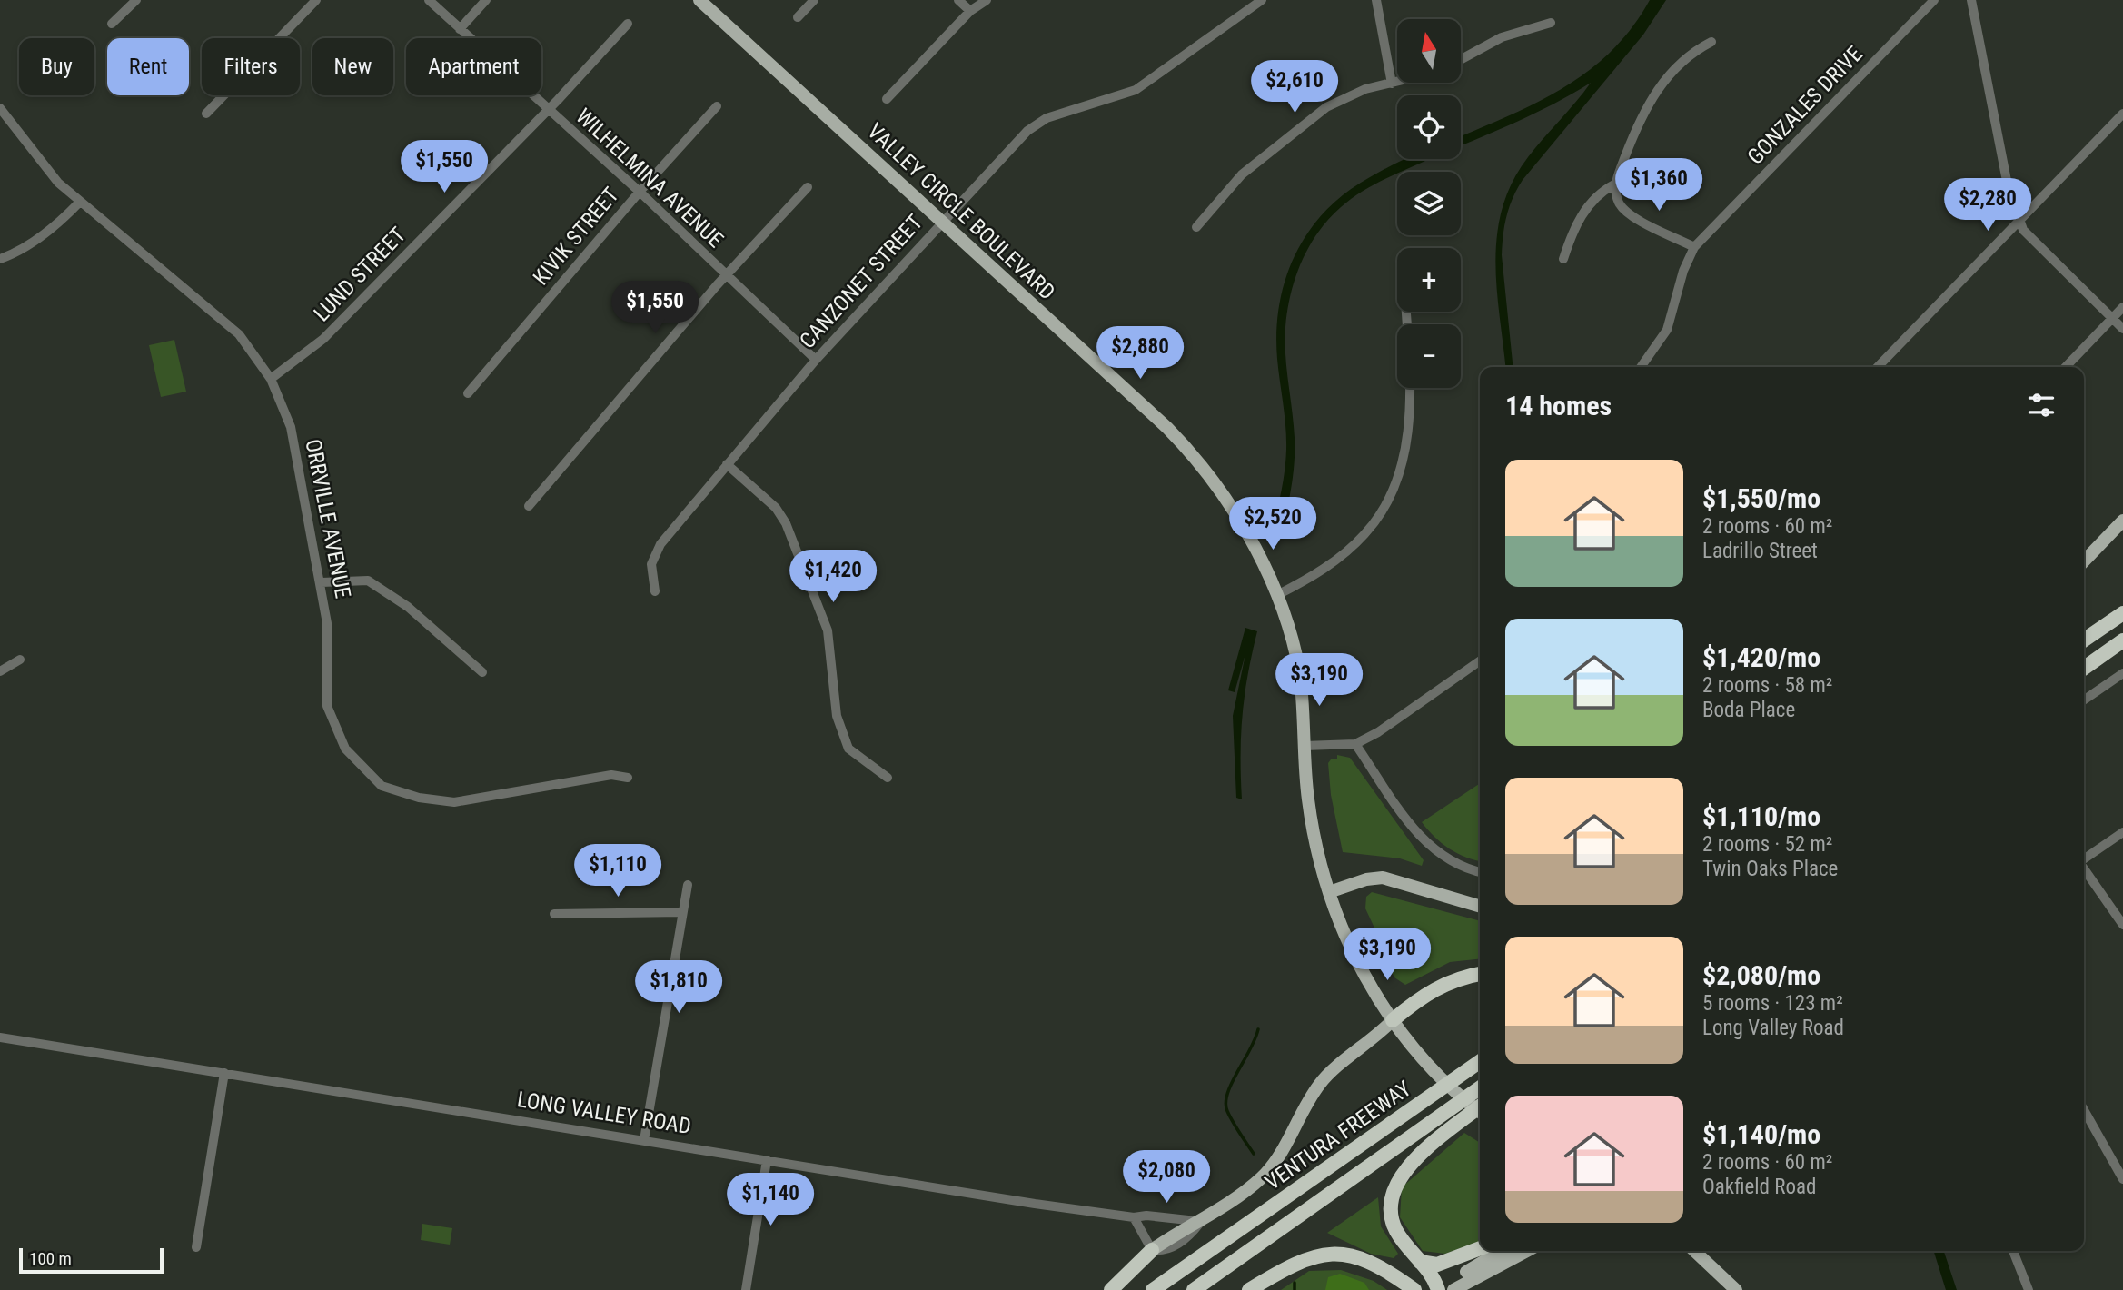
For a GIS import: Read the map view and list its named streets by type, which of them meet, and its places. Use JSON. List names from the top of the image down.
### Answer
{
  "streets": {
    "highway": ["VENTURA FREEWAY"],
    "main road": ["VALLEY CIRCLE BOULEVARD"],
    "street": [
      "GONZALES DRIVE",
      "WILHELMINA AVENUE",
      "KIVIK STREET",
      "LUND STREET",
      "CANZONET STREET",
      "ORRVILLE AVENUE",
      "LONG VALLEY ROAD"
    ]
  },
  "crossings": [
    ["WILHELMINA AVENUE", "KIVIK STREET"],
    ["WILHELMINA AVENUE", "LUND STREET"],
    ["WILHELMINA AVENUE", "CANZONET STREET"],
    ["VALLEY CIRCLE BOULEVARD", "CANZONET STREET"],
    ["LUND STREET", "ORRVILLE AVENUE"]
  ],
  "scale_bar": "100 m",
  "north": "top",
  "page": {
    "map_buttons": ["+", "−"],
    "chip": [
      "Buy",
      "Rent",
      "Filters",
      "New",
      "Apartment"
    ],
    "price": [
      "$2,610",
      "$1,550",
      "$1,360",
      "$2,280",
      "$1,550",
      "$2,880",
      "$2,520",
      "$1,420",
      "$3,190",
      "$1,110",
      "$3,190",
      "$1,810",
      "$2,080",
      "$1,140"
    ],
    "heading": "14 homes",
    "list": [
      {
        "name": "$1,550/mo",
        "note": "2 rooms · 60 m² · Ladrillo Street"
      },
      {
        "name": "$1,420/mo",
        "note": "2 rooms · 58 m² · Boda Place"
      },
      {
        "name": "$1,110/mo",
        "note": "2 rooms · 52 m² · Twin Oaks Place"
      },
      {
        "name": "$2,080/mo",
        "note": "5 rooms · 123 m² · Long Valley Road"
      },
      {
        "name": "$1,140/mo",
        "note": "2 rooms · 60 m² · Oakfield Road"
      }
    ],
    "scale": "100 m"
  }
}
